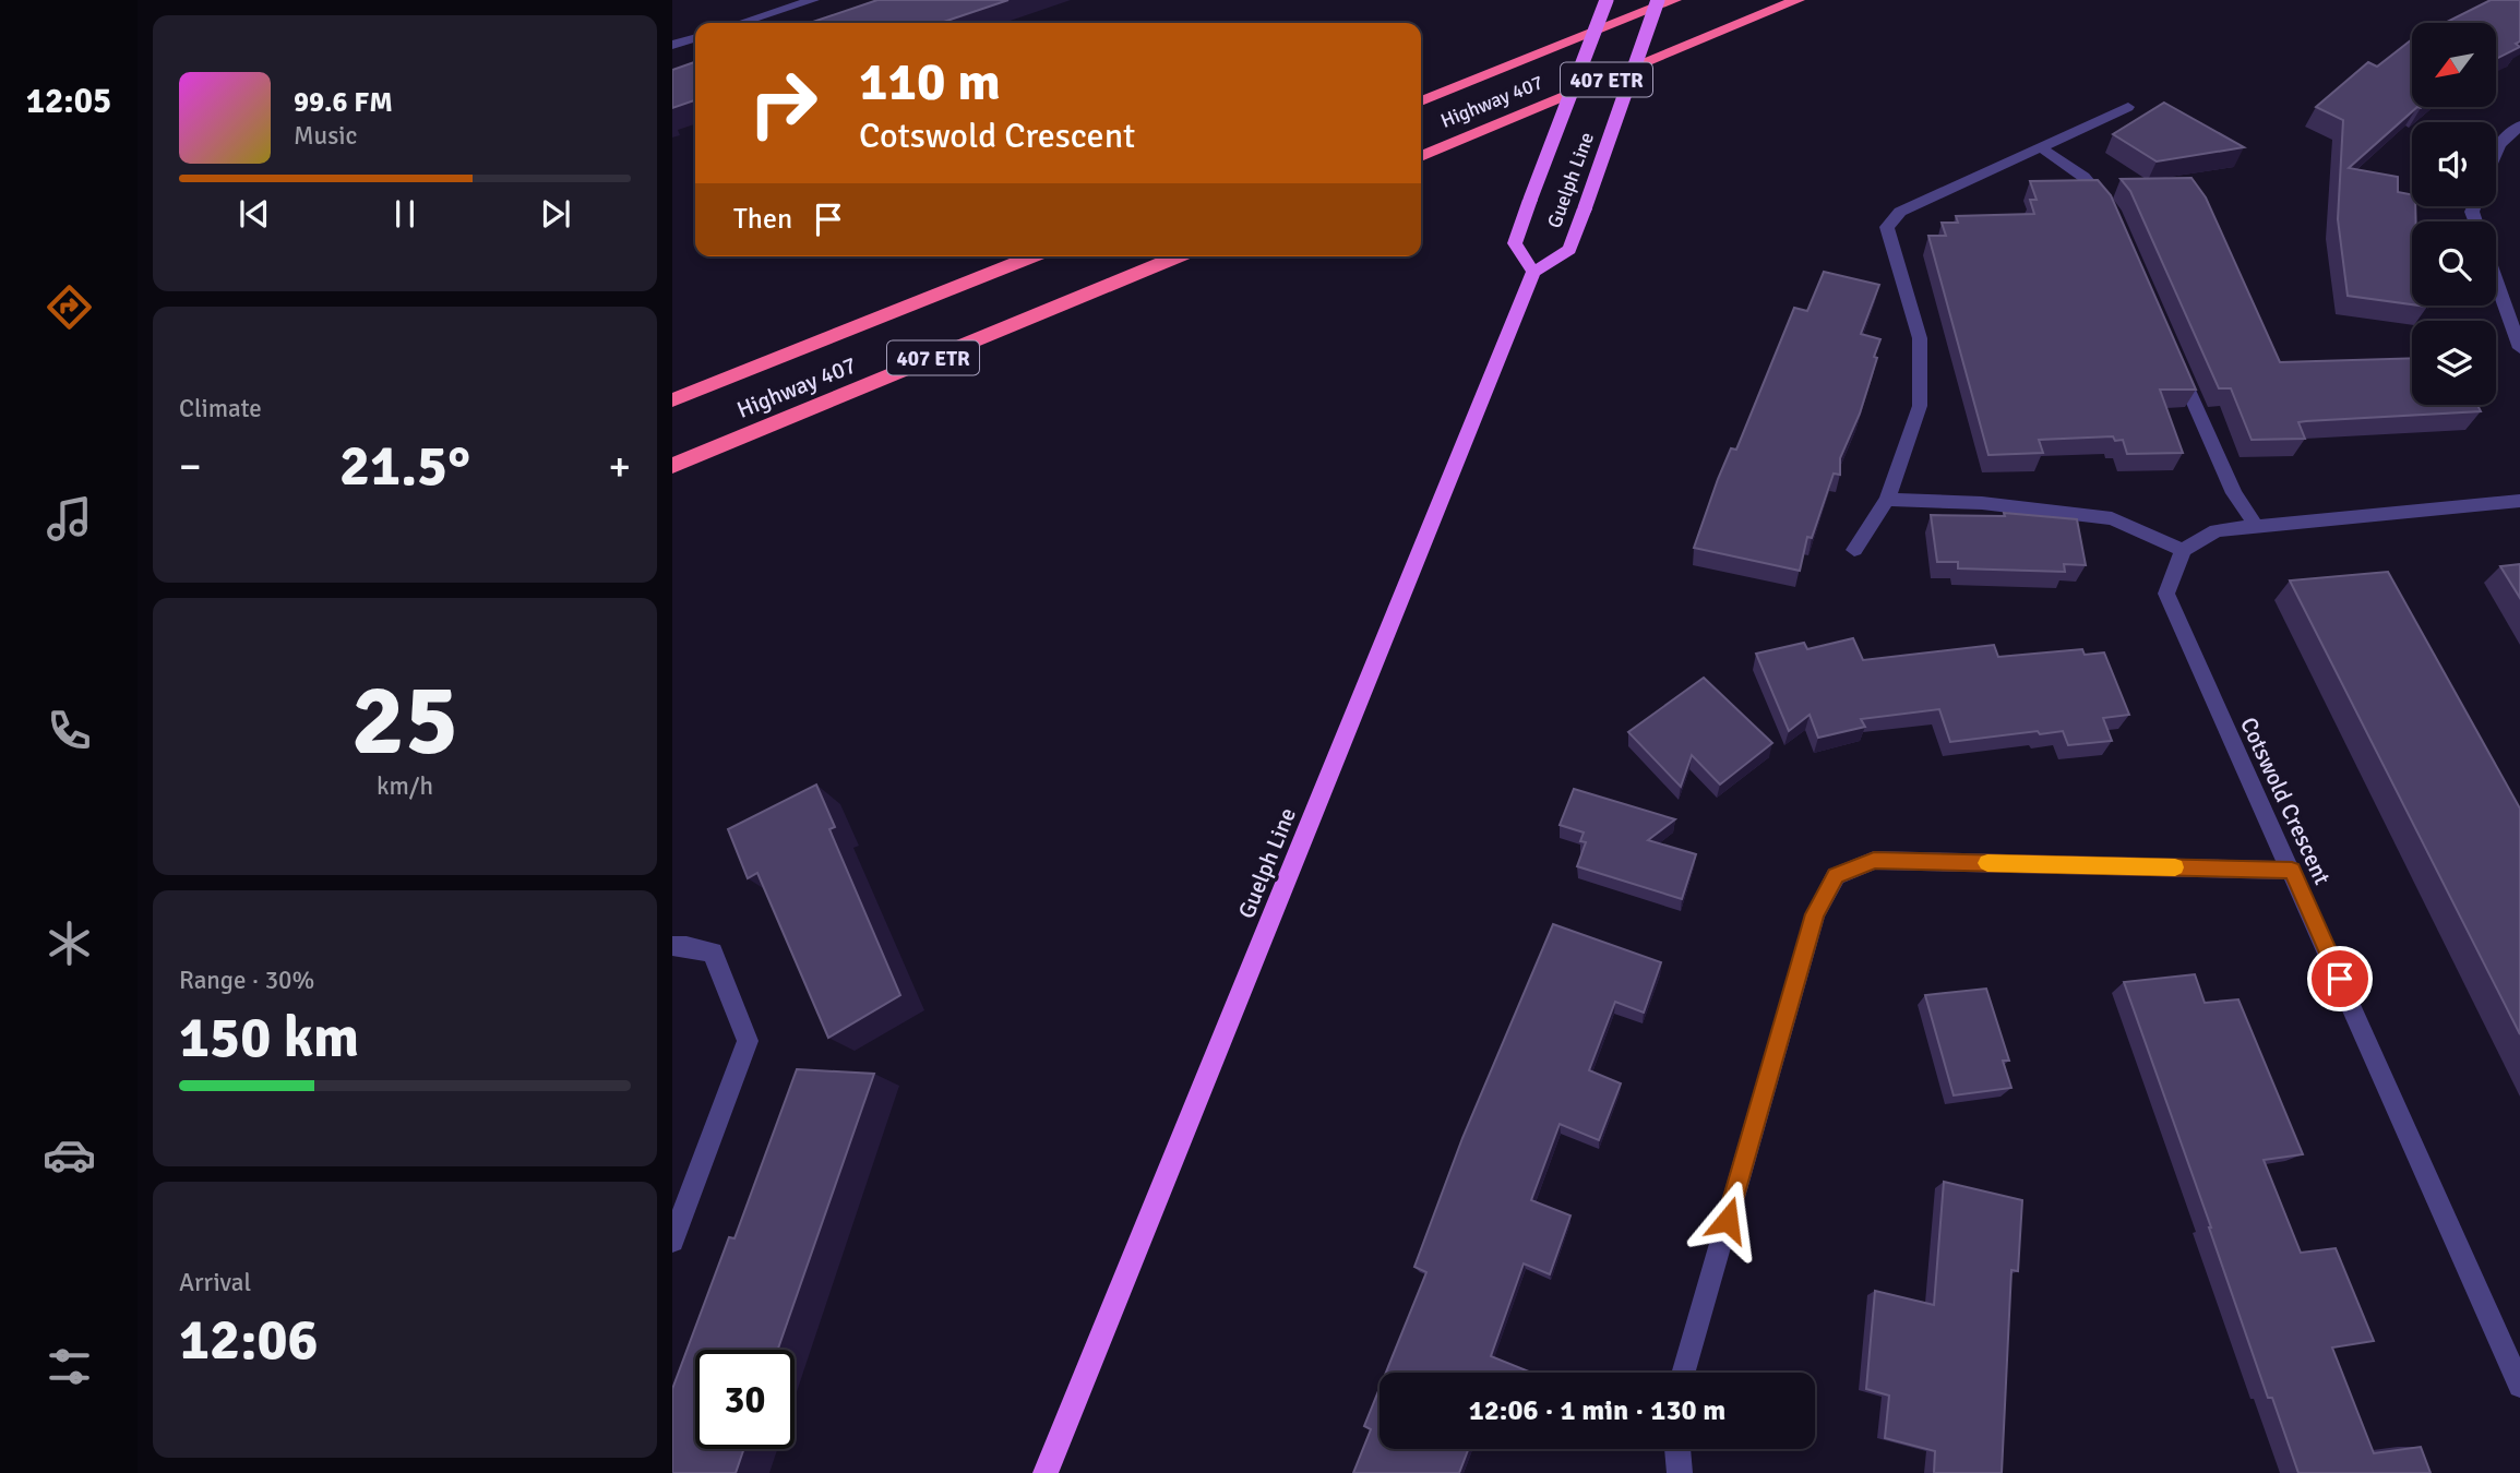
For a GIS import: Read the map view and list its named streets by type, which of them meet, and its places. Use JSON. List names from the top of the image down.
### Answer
{
  "streets": {
    "highway": ["407 ETR", "Highway 407"],
    "main road": ["Guelph Line"],
    "street": ["Cotswold Crescent"]
  },
  "north": "bottom left",
  "page": {
    "tabs": "12:05",
    "turn": ["110 m", "Cotswold Crescent"],
    "song": ["99.6 FM", "Music"],
    "then": "Then",
    "tile": [
      "Climate",
      ["25", "km/h"],
      ["Range · 30%", "150 km"],
      ["Arrival", "12:06"]
    ],
    "heat": ["−", "21.5°", "+"],
    "limit": "30",
    "trip": "12:06 · 1 min · 130 m"
  }
}
